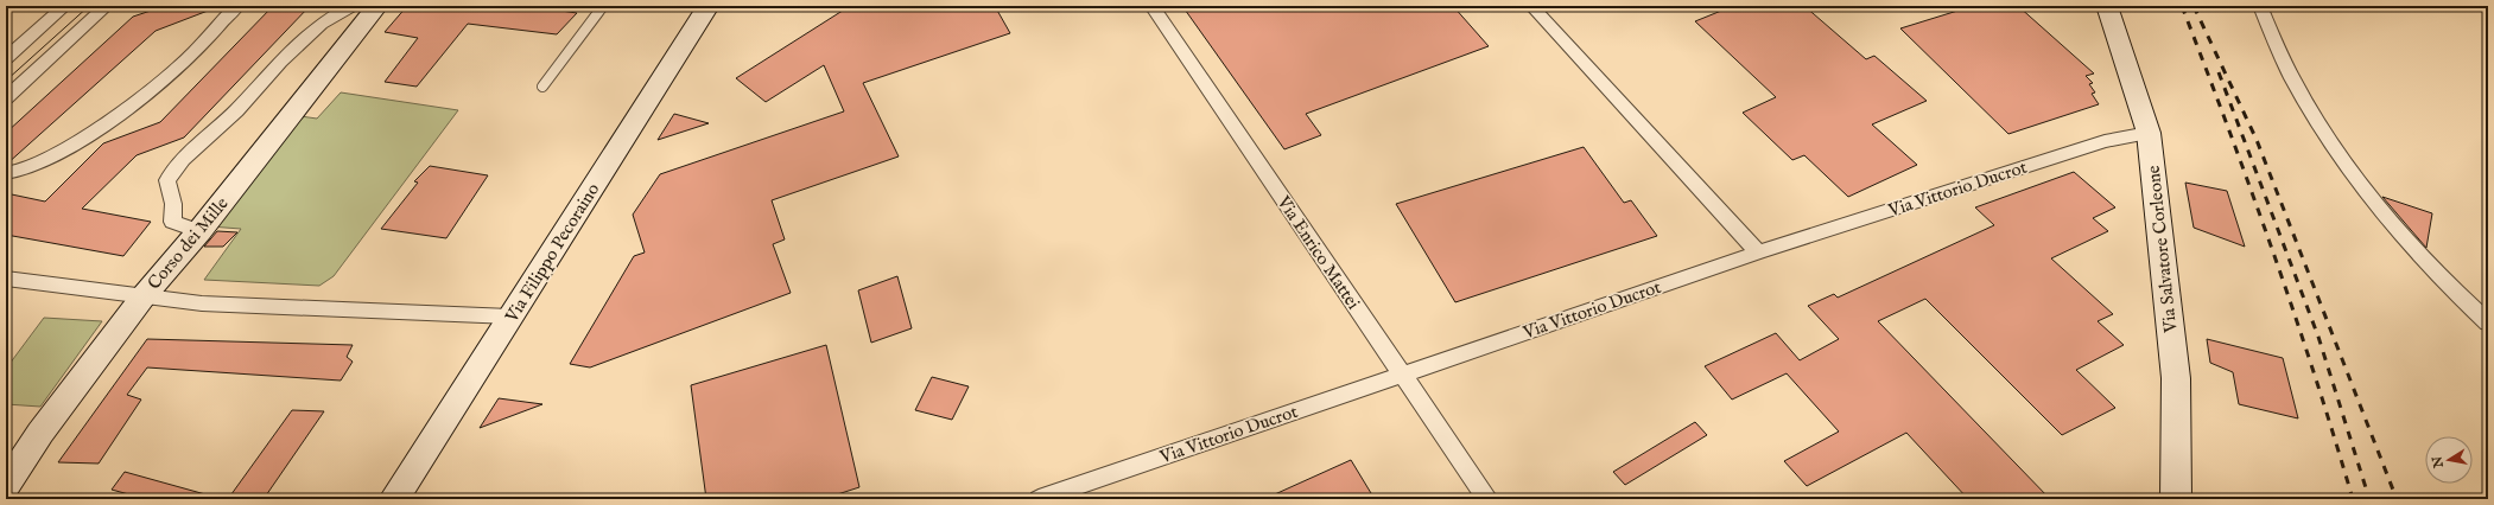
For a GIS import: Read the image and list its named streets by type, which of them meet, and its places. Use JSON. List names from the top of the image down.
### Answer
{
  "streets": {
    "street": [
      "Via Vittorio Ducrot",
      "Corso dei Mille",
      "Via Salvatore Corleone",
      "Via Filippo Pecoraino",
      "Via Enrico Mattei"
    ]
  },
  "crossings": [
    ["Via Vittorio Ducrot", "Via Salvatore Corleone"],
    ["Via Vittorio Ducrot", "Via Enrico Mattei"]
  ],
  "north": "left"
}
